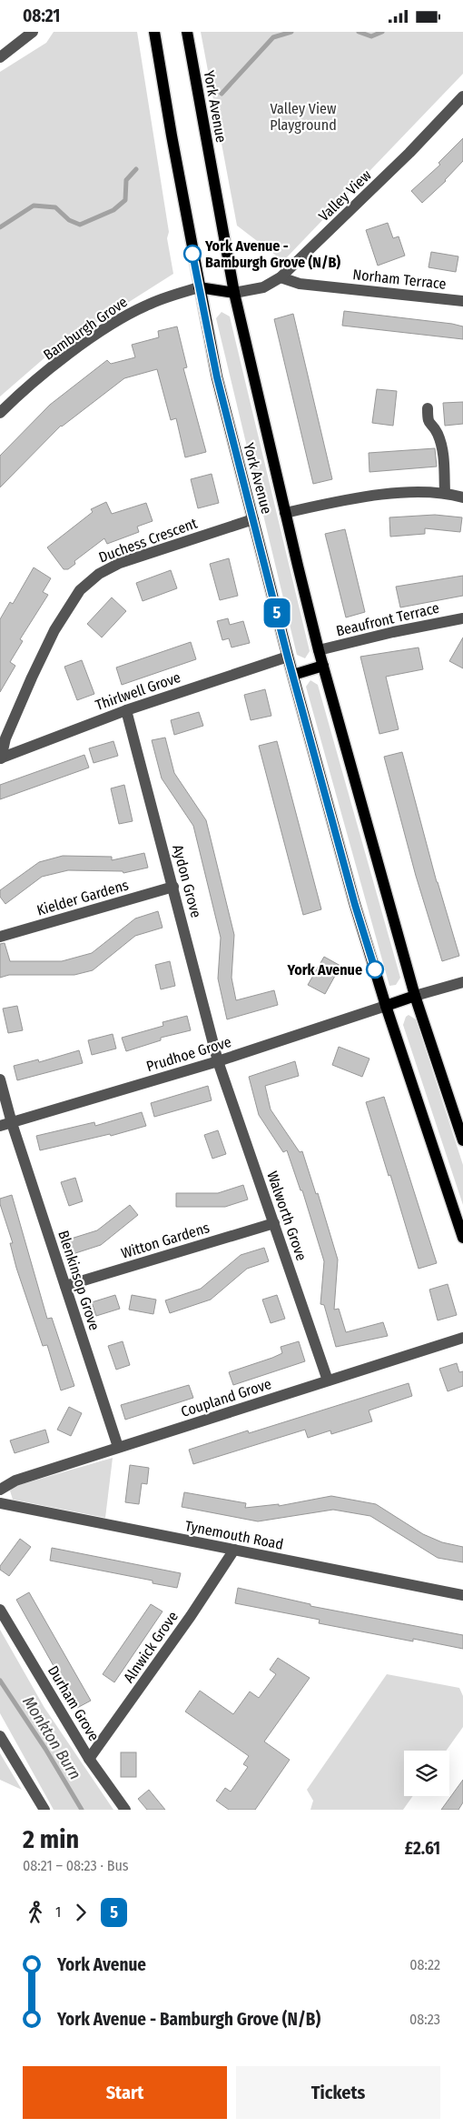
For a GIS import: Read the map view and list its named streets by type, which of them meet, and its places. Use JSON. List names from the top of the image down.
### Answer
{
  "streets": {
    "main road": ["York Avenue"],
    "street": [
      "Valley View",
      "Norham Terrace",
      "Bamburgh Grove",
      "Duchess Crescent",
      "Beaufront Terrace",
      "Thirlwell Grove",
      "Aydon Grove",
      "Kielder Gardens",
      "Prudhoe Grove",
      "Walworth Grove",
      "Witton Gardens",
      "Blenkinsop Grove",
      "Coupland Grove",
      "Tynemouth Road",
      "Alnwick Grove",
      "Durham Grove"
    ]
  },
  "crossings": [
    ["York Avenue", "Valley View"],
    ["York Avenue", "Bamburgh Grove"],
    ["York Avenue", "Duchess Crescent"],
    ["York Avenue", "Beaufront Terrace"],
    ["York Avenue", "Thirlwell Grove"],
    ["York Avenue", "Prudhoe Grove"],
    ["Valley View", "Norham Terrace"],
    ["Duchess Crescent", "Thirlwell Grove"],
    ["Thirlwell Grove", "Aydon Grove"],
    ["Aydon Grove", "Kielder Gardens"],
    ["Aydon Grove", "Prudhoe Grove"],
    ["Aydon Grove", "Walworth Grove"],
    ["Prudhoe Grove", "Walworth Grove"],
    ["Prudhoe Grove", "Blenkinsop Grove"],
    ["Walworth Grove", "Witton Gardens"],
    ["Walworth Grove", "Coupland Grove"],
    ["Witton Gardens", "Blenkinsop Grove"],
    ["Blenkinsop Grove", "Coupland Grove"],
    ["Tynemouth Road", "Alnwick Grove"],
    ["Alnwick Grove", "Durham Grove"]
  ],
  "water": ["Monkton Burn"],
  "parks": ["Valley View Playground"],
  "places": ["York Avenue - Bamburgh Grove (N/B)", "York Avenue"],
  "lines": ["bus line 5"],
  "page": {
    "status": "08:21",
    "on_map": "5",
    "heading": ["2 min", "08:21 – 08:23 · Bus", "£2.61"],
    "legs": ["1", "5"],
    "list": [
      {
        "name": "York Avenue",
        "value": "08:22"
      },
      {
        "name": "York Avenue - Bamburgh Grove (N/B)",
        "value": "08:23"
      }
    ],
    "buttons": ["Start", "Tickets"]
  }
}
